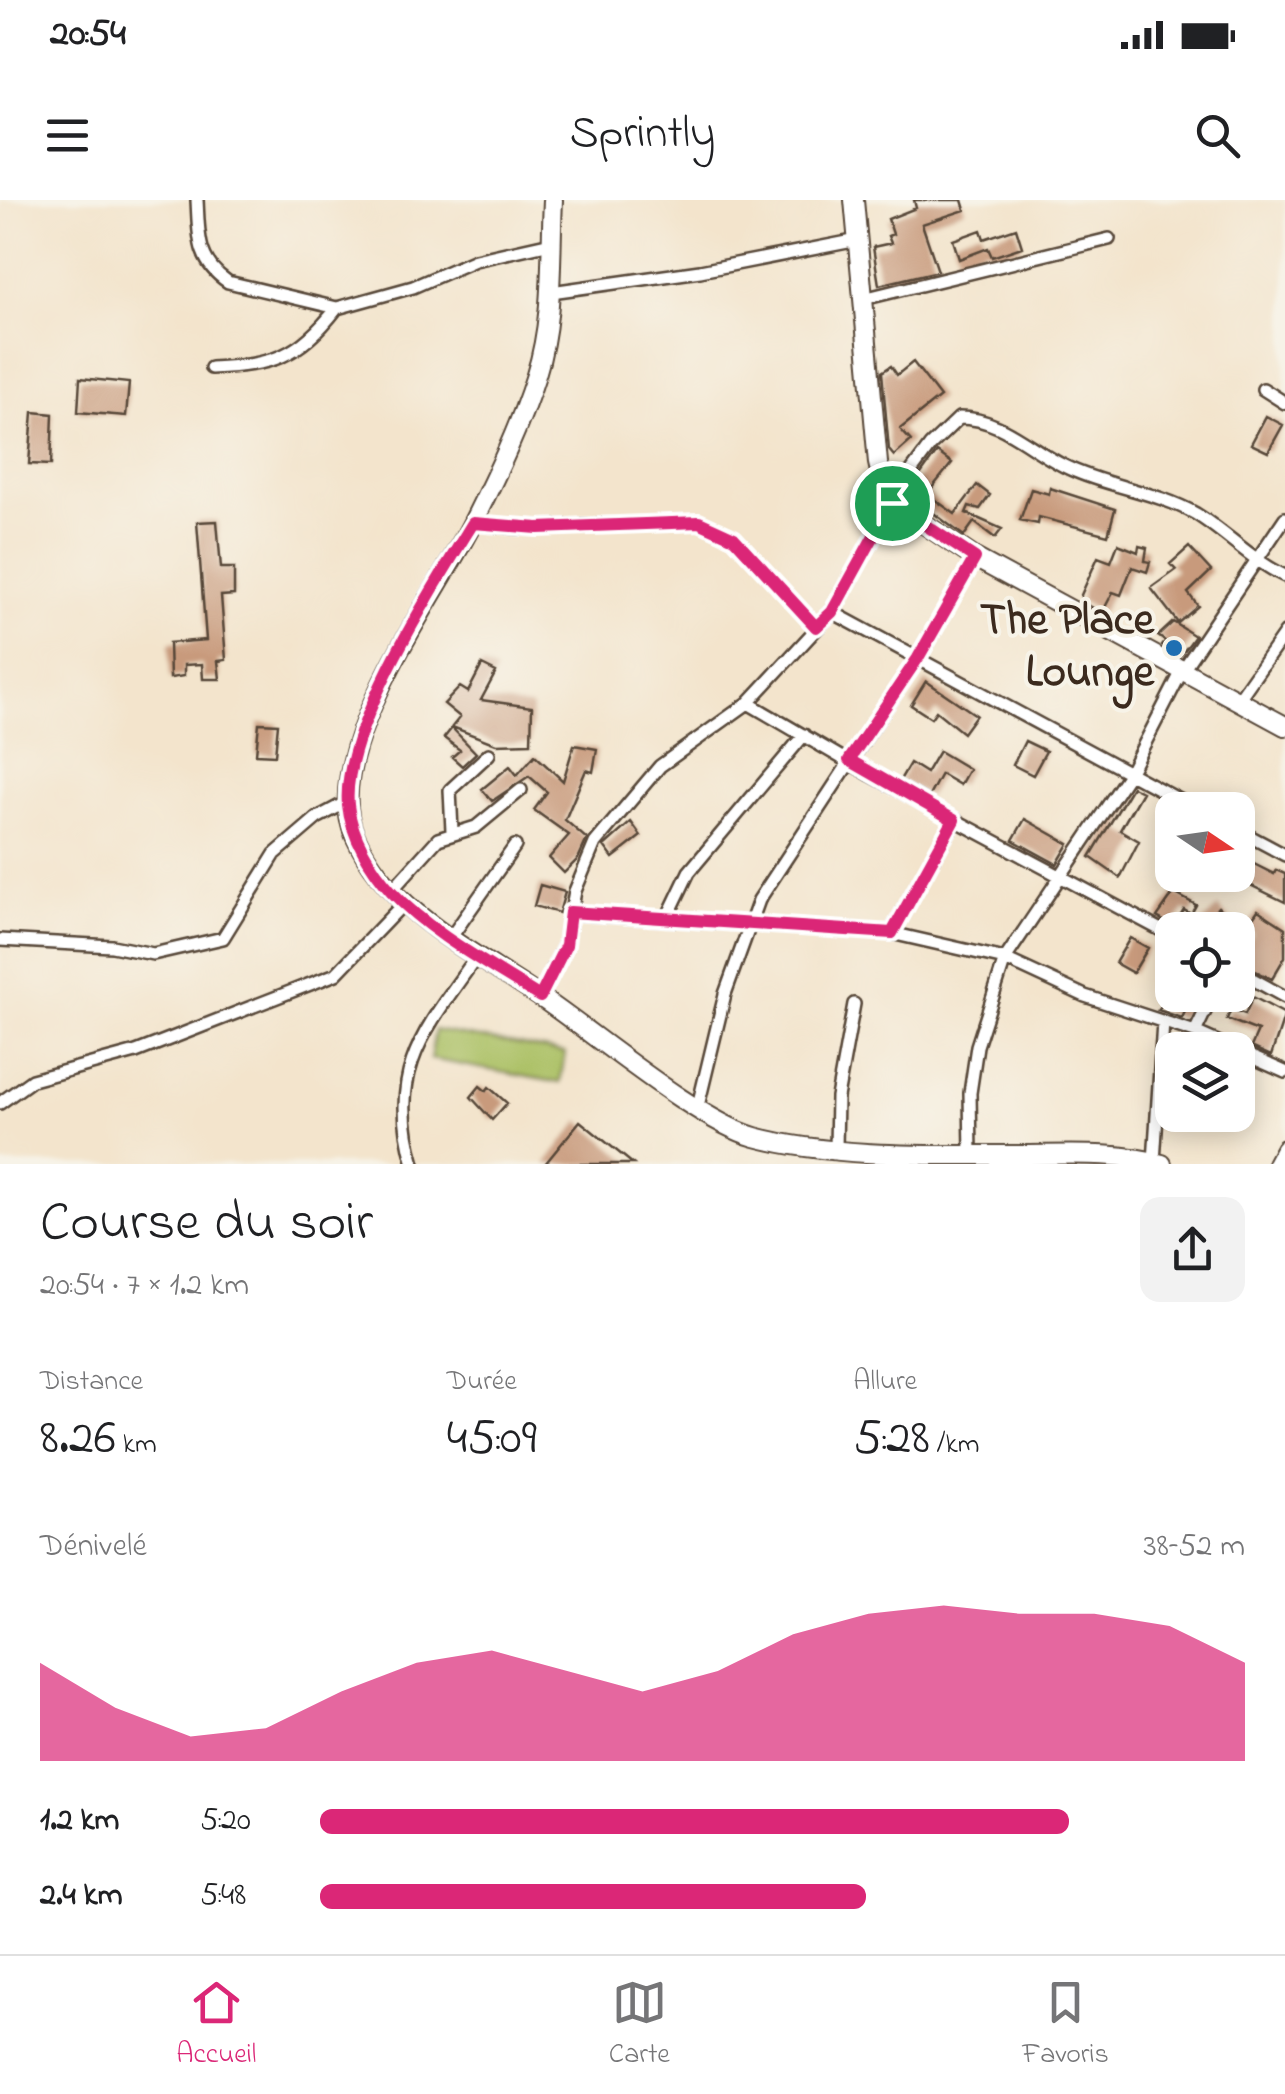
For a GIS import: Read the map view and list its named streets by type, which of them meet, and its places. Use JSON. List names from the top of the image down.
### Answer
{
  "places": ["The Place Lounge"],
  "north": "right",
  "page": {
    "status": "20:54",
    "header": "Sprintly",
    "heading": ["Course du soir", "20:54 · 7 × 1.2 km"],
    "stats": [
      ["Distance", "8.26 km"],
      ["Durée", "45:09"],
      ["Allure", "5:28 /km"]
    ],
    "chart": ["Dénivelé", "38–52 m"],
    "list": [
      {
        "name": "1.2 km",
        "note": "5:20"
      },
      {
        "name": "2.4 km",
        "note": "5:48"
      }
    ],
    "tabs": ["Accueil", "Carte", "Favoris"]
  }
}
